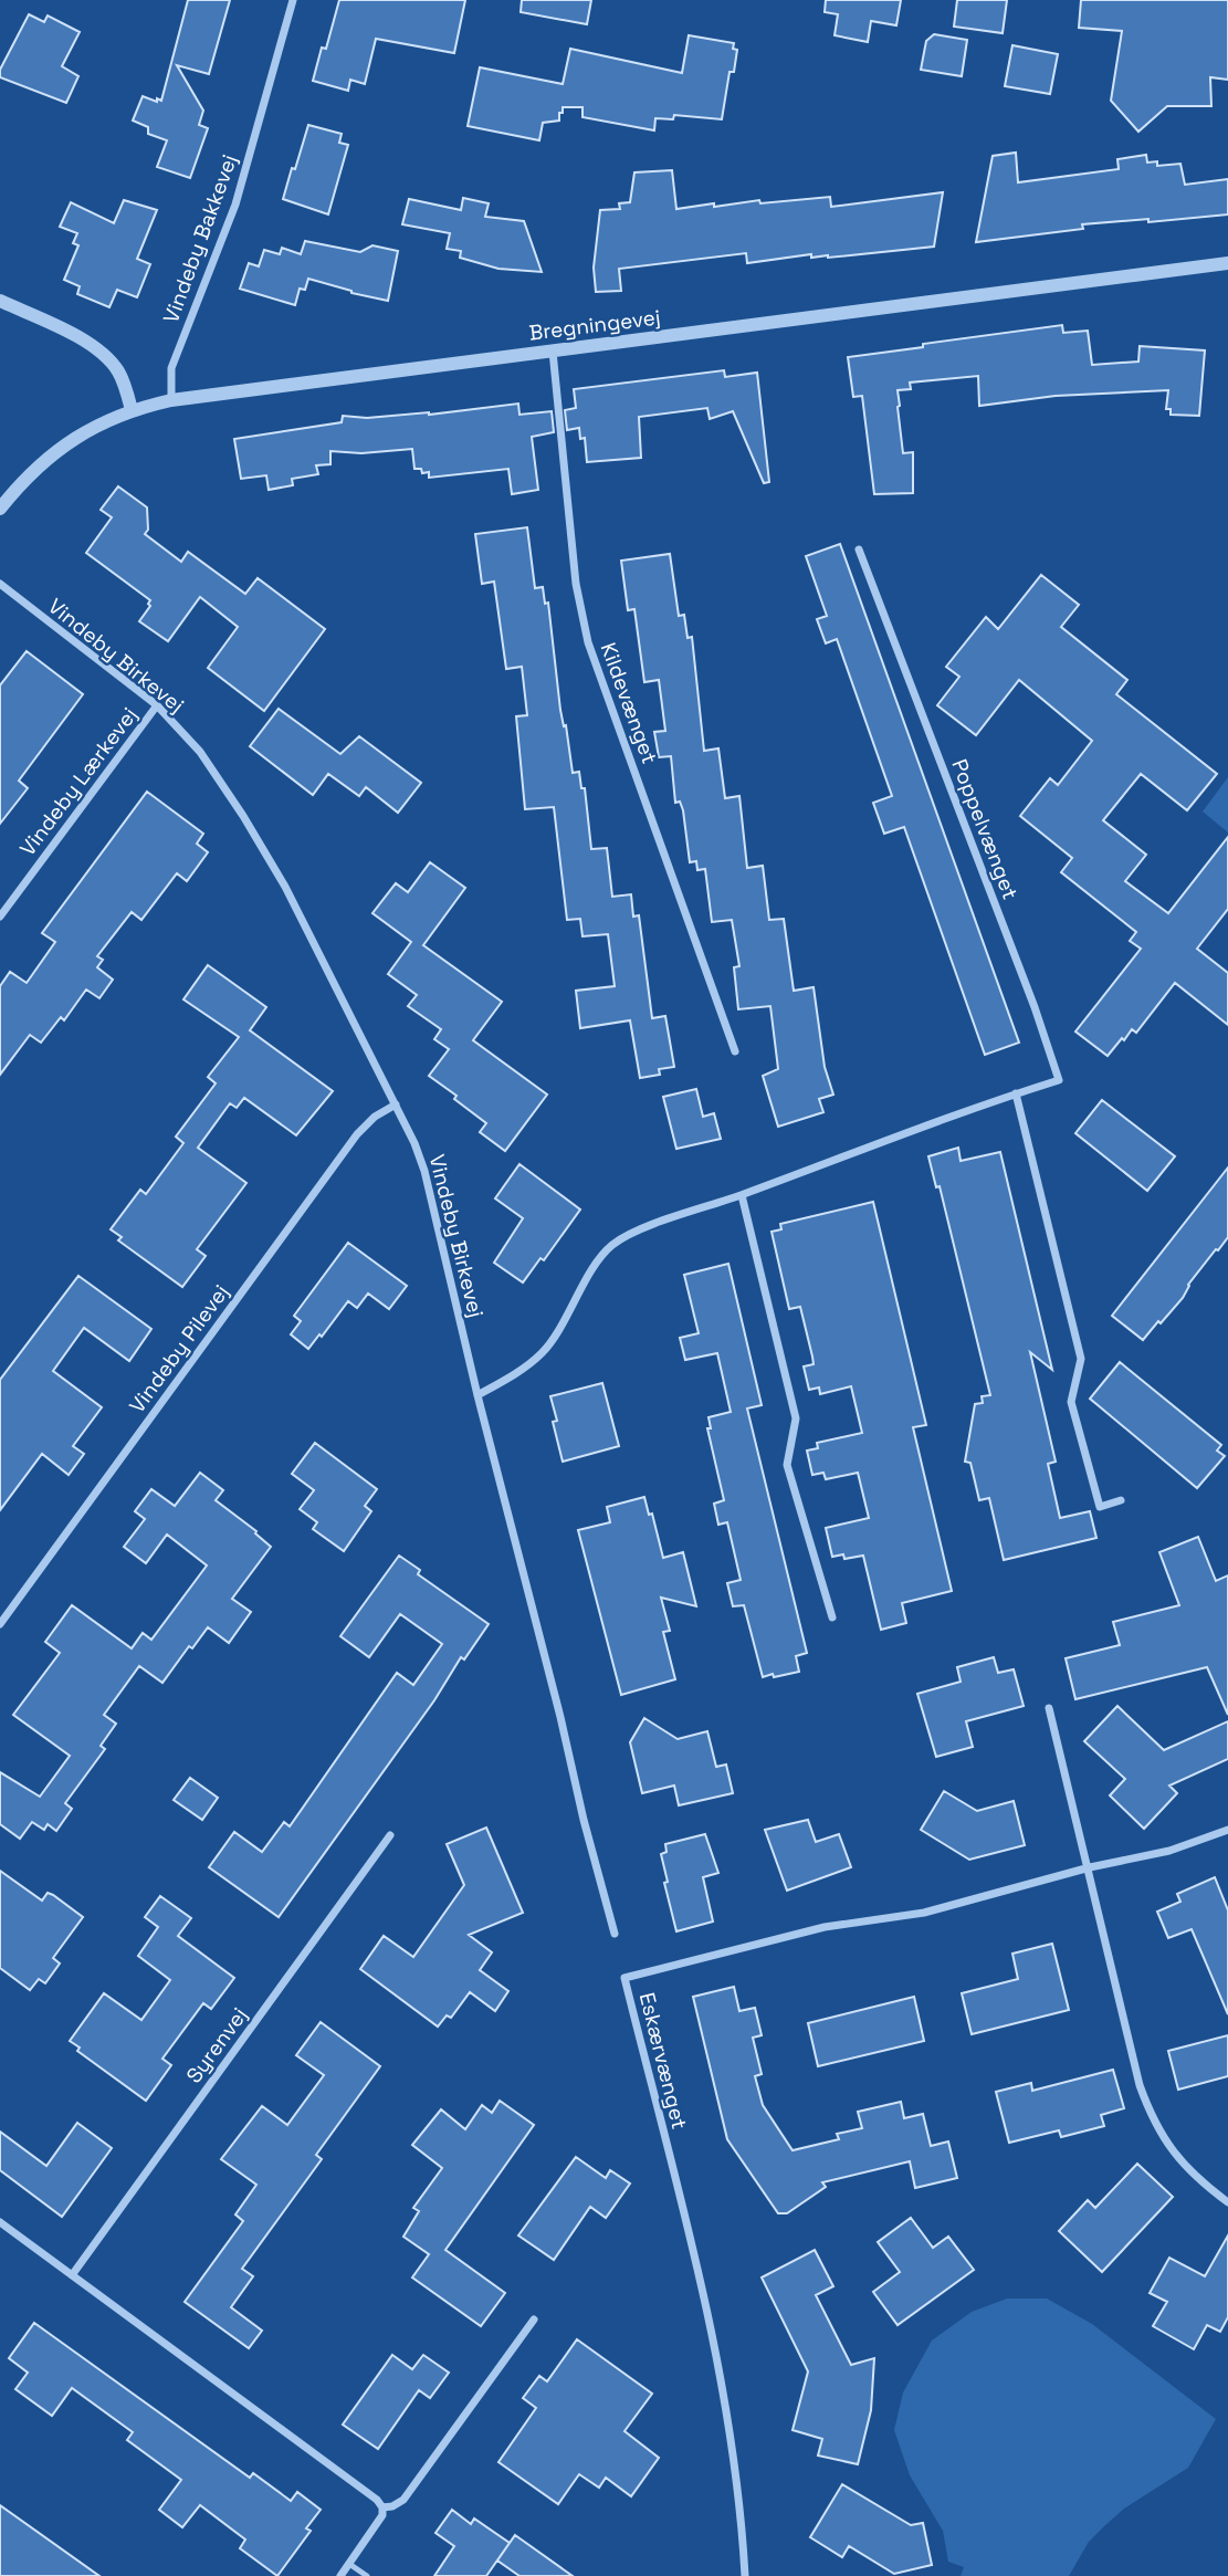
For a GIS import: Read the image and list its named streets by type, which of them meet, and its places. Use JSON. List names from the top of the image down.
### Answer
{
  "streets": {
    "street": [
      "Vindeby Bakkevej",
      "Bregningevej",
      "Vindeby Birkevej",
      "Kildevænget",
      "Vindeby Lærkevej",
      "Poppelvænget",
      "Vindeby Pilevej",
      "Syrenvej",
      "Eskærvænget"
    ]
  },
  "crossings": [
    ["Vindeby Bakkevej", "Bregningevej"],
    ["Bregningevej", "Kildevænget"],
    ["Vindeby Birkevej", "Vindeby Lærkevej"],
    ["Vindeby Birkevej", "Poppelvænget"],
    ["Vindeby Birkevej", "Vindeby Pilevej"]
  ]
}
